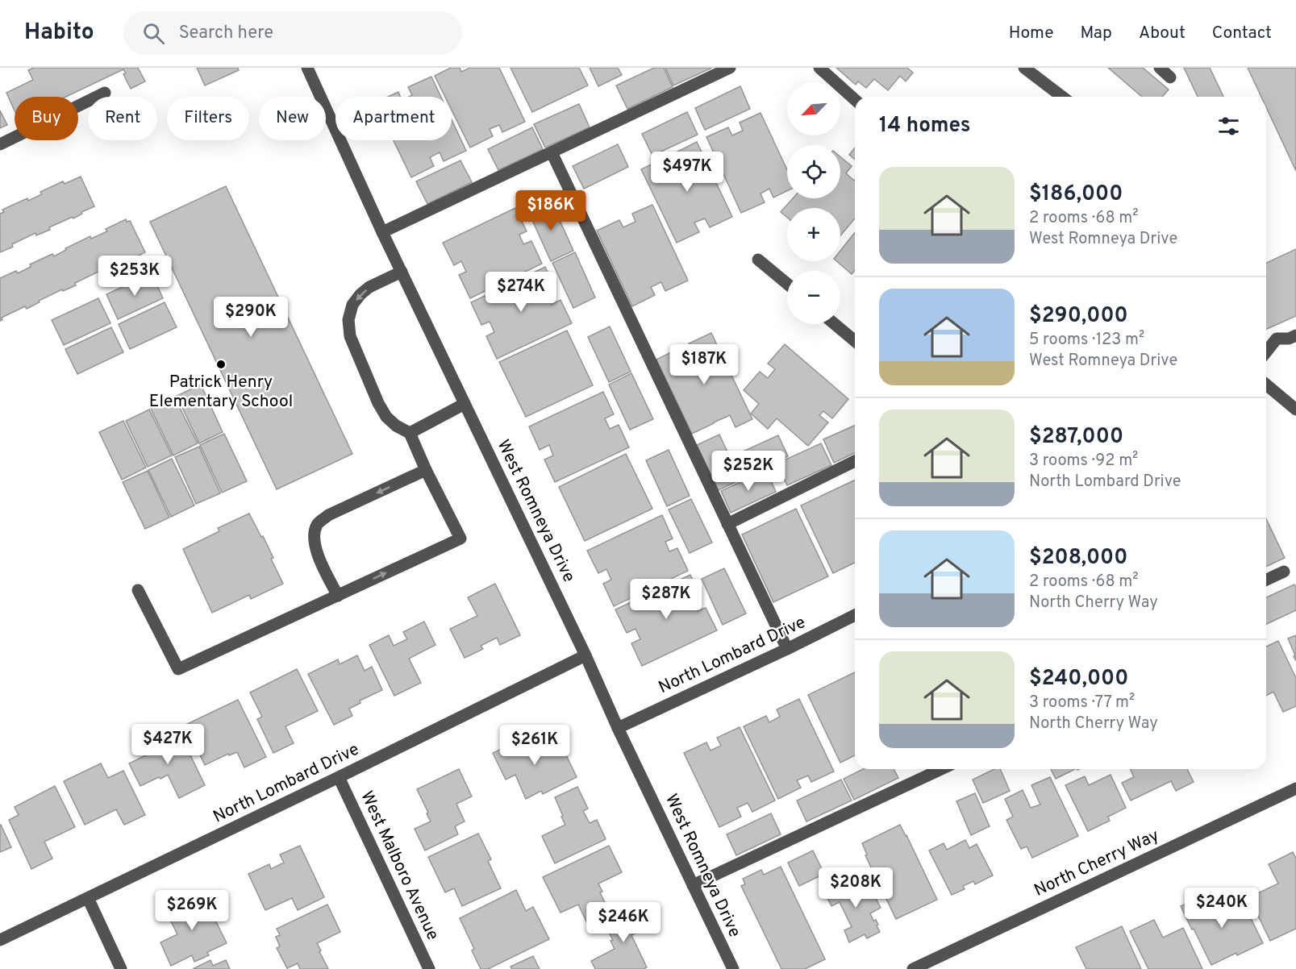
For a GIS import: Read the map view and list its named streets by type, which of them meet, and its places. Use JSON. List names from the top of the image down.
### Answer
{
  "streets": {
    "street": [
      "West Romneya Drive",
      "North Lombard Drive",
      "North Cherry Way",
      "West Malboro Avenue"
    ]
  },
  "crossings": [
    ["West Romneya Drive", "North Lombard Drive"],
    ["North Lombard Drive", "West Malboro Avenue"]
  ],
  "places": ["Patrick Henry Elementary School"],
  "north": "bottom left",
  "page": {
    "header": "Habito",
    "search": "Search here",
    "nav": [
      "Home",
      "Map",
      "About",
      "Contact"
    ],
    "map_buttons": ["+", "−"],
    "chip": [
      "Buy",
      "Rent",
      "Filters",
      "New",
      "Apartment"
    ],
    "heading": "14 homes",
    "price": [
      "$497K",
      "$186K",
      "$253K",
      "$274K",
      "$290K",
      "$187K",
      "$252K",
      "$287K",
      "$427K",
      "$261K",
      "$208K",
      "$240K",
      "$269K",
      "$246K"
    ],
    "list": [
      {
        "name": "$186,000",
        "note": "2 rooms · 68 m² · West Romneya Drive"
      },
      {
        "name": "$290,000",
        "note": "5 rooms · 123 m² · West Romneya Drive"
      },
      {
        "name": "$287,000",
        "note": "3 rooms · 92 m² · North Lombard Drive"
      },
      {
        "name": "$208,000",
        "note": "2 rooms · 68 m² · North Cherry Way"
      },
      {
        "name": "$240,000",
        "note": "3 rooms · 77 m² · North Cherry Way"
      }
    ]
  }
}
